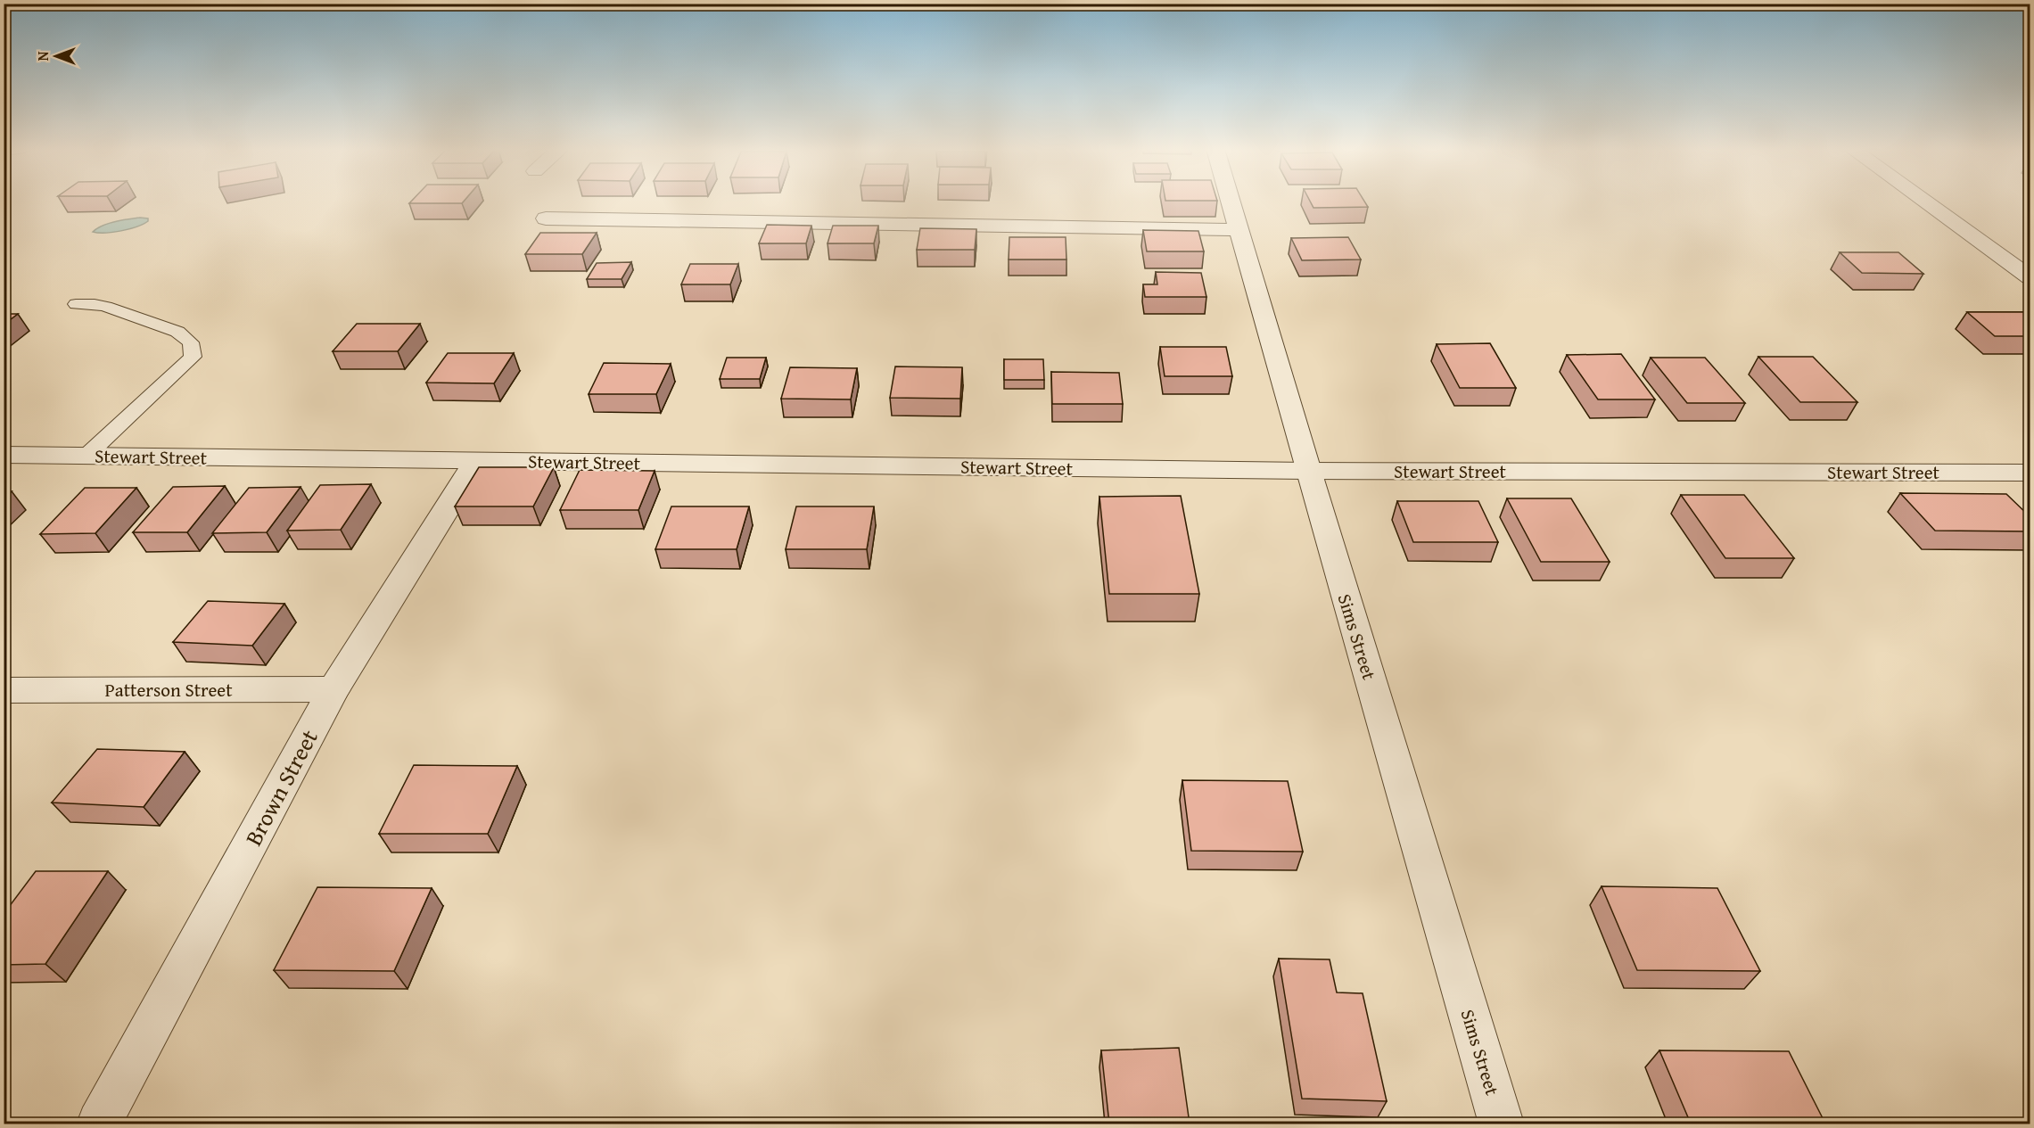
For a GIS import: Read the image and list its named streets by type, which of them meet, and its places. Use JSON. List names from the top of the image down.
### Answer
{
  "streets": {
    "street": [
      "Stewart Street",
      "Sims Street",
      "Patterson Street",
      "Brown Street"
    ]
  },
  "crossings": [
    ["Stewart Street", "Sims Street"],
    ["Stewart Street", "Brown Street"],
    ["Patterson Street", "Brown Street"]
  ],
  "north": "left"
}
